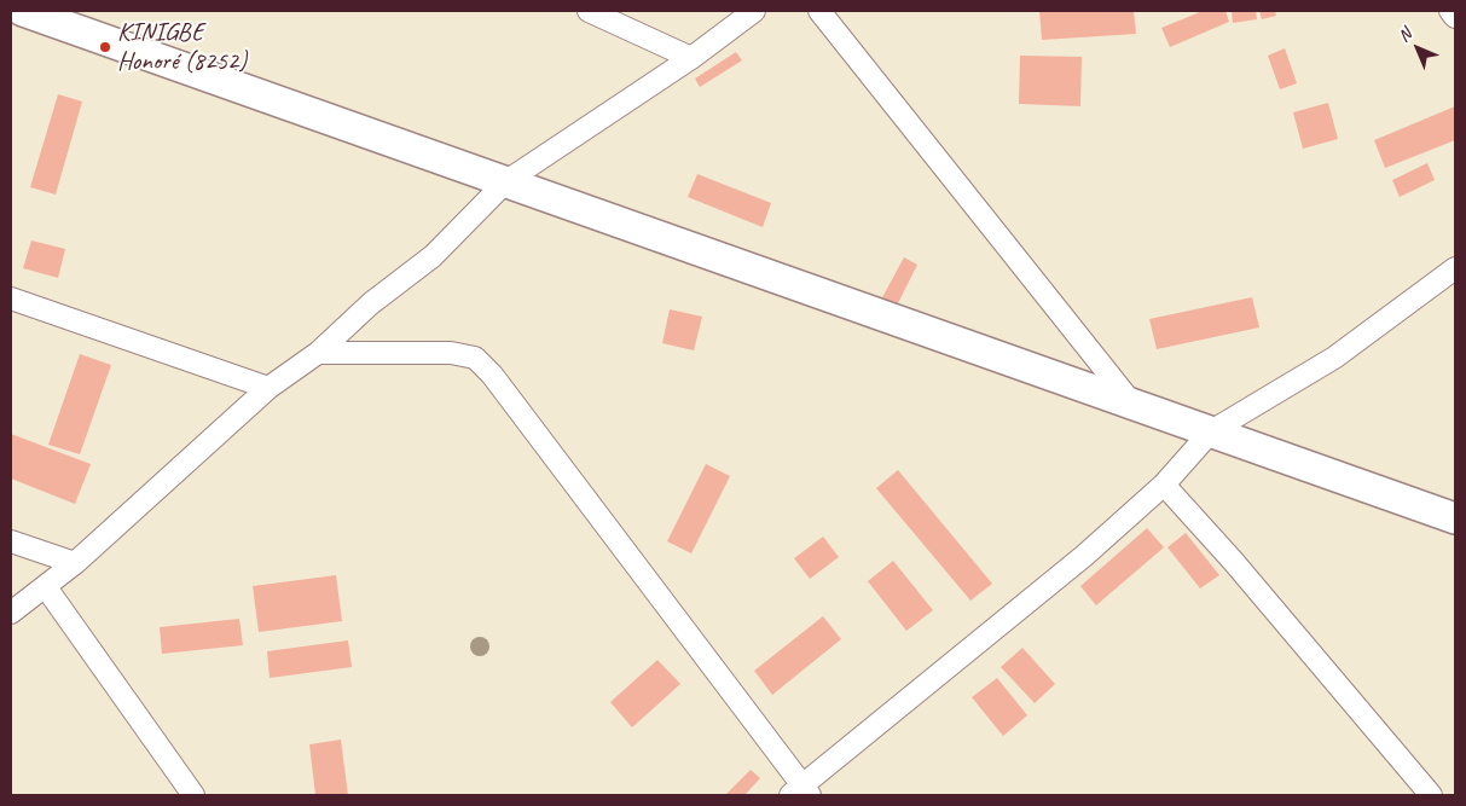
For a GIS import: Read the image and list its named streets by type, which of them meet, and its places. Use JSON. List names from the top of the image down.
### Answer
{
  "places": ["KINIGBE Honoré (8252)"],
  "north": "top left"
}
